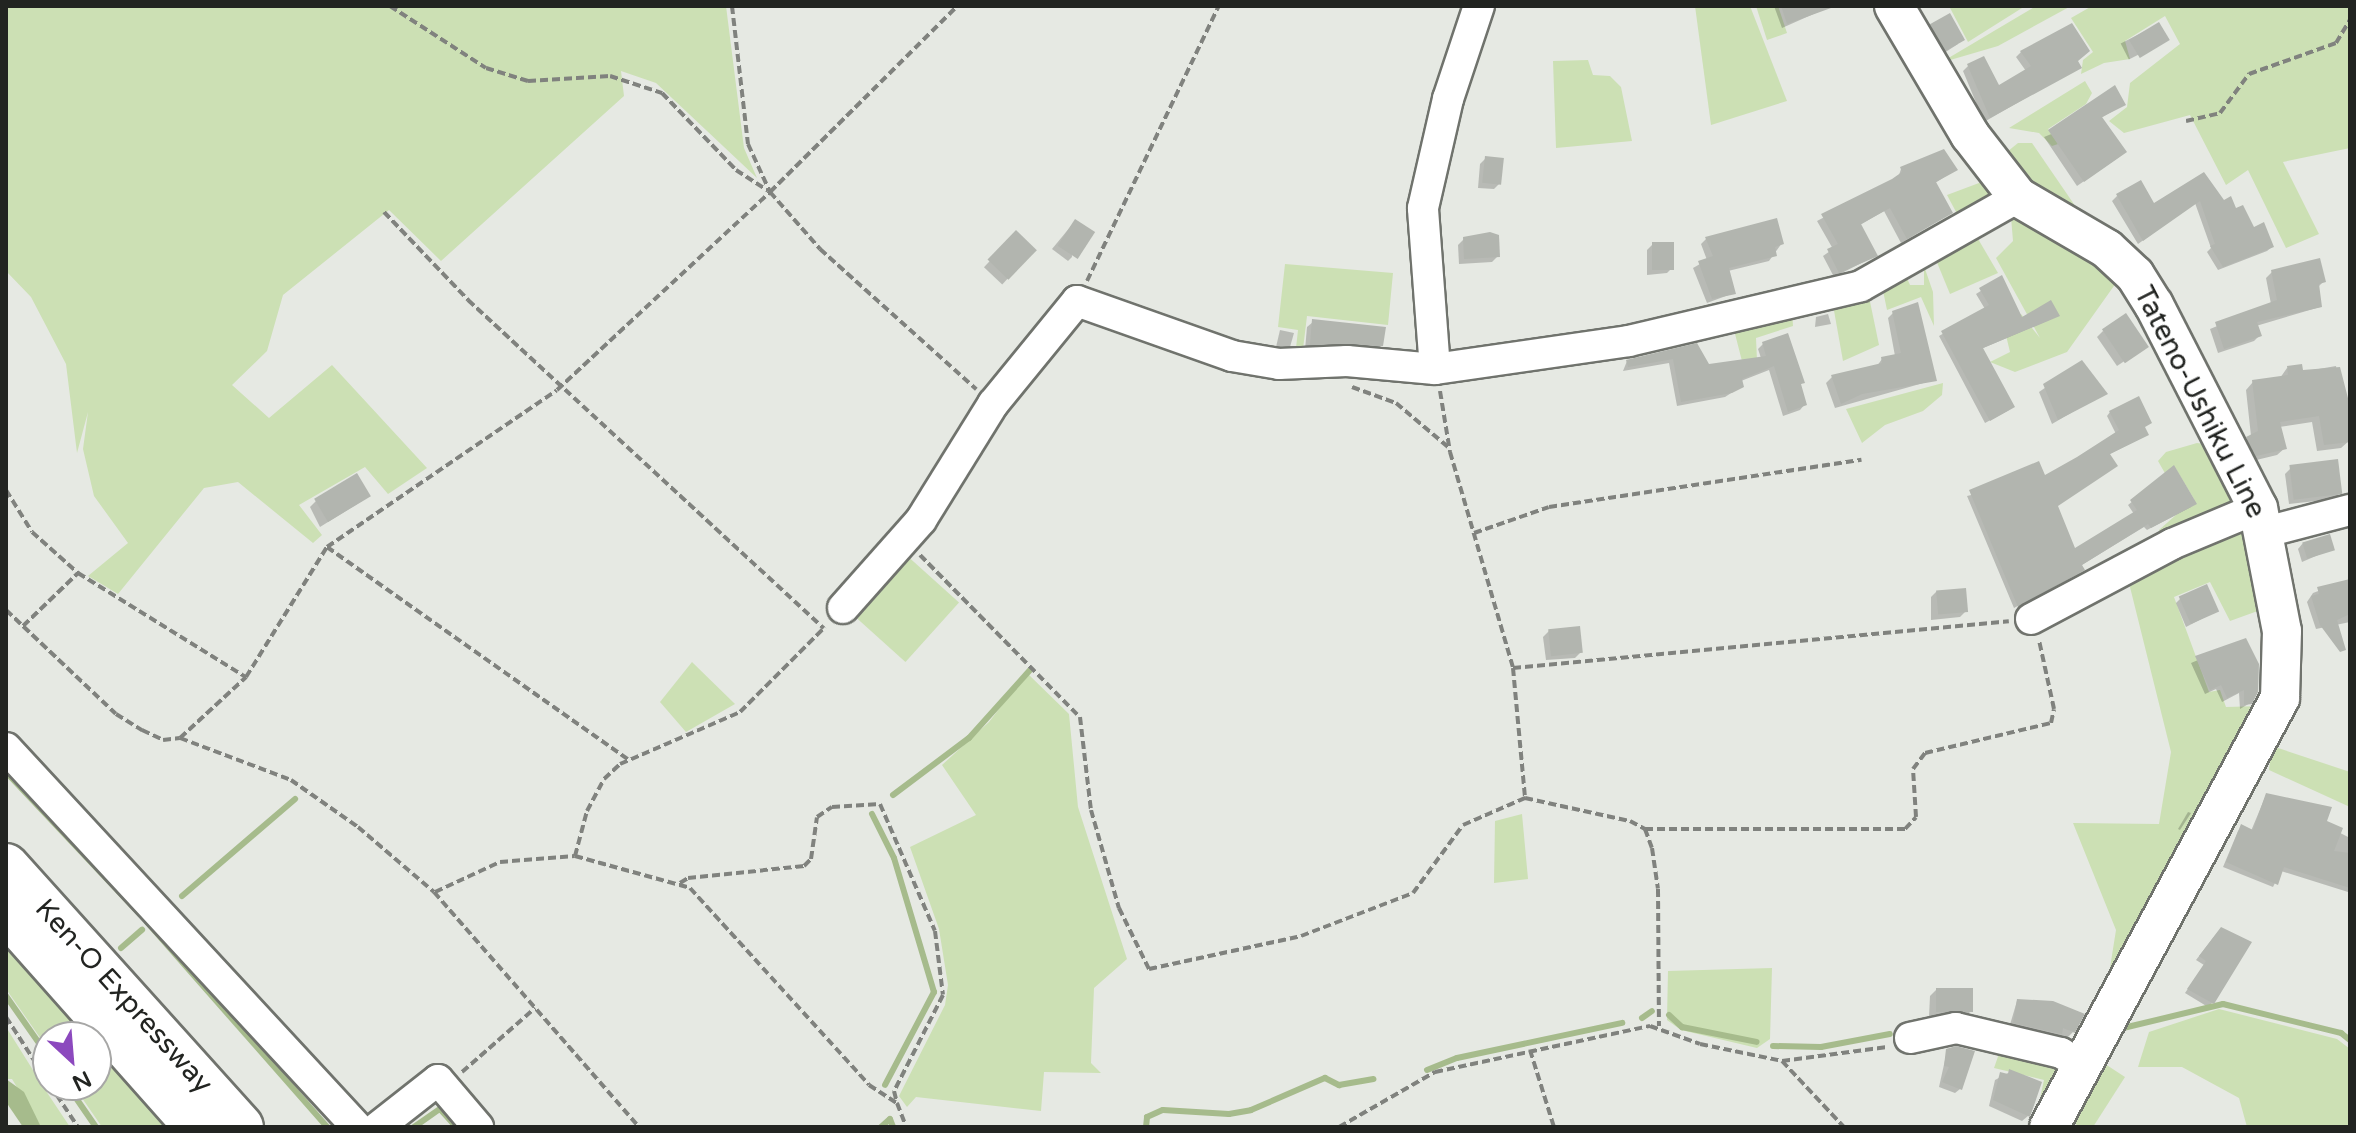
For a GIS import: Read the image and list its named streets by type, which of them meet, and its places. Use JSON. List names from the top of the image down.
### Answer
{
  "streets": {
    "highway": ["Ken-O Expressway"],
    "main road": ["Tateno-Ushiku Line"]
  },
  "north": "bottom right"
}
